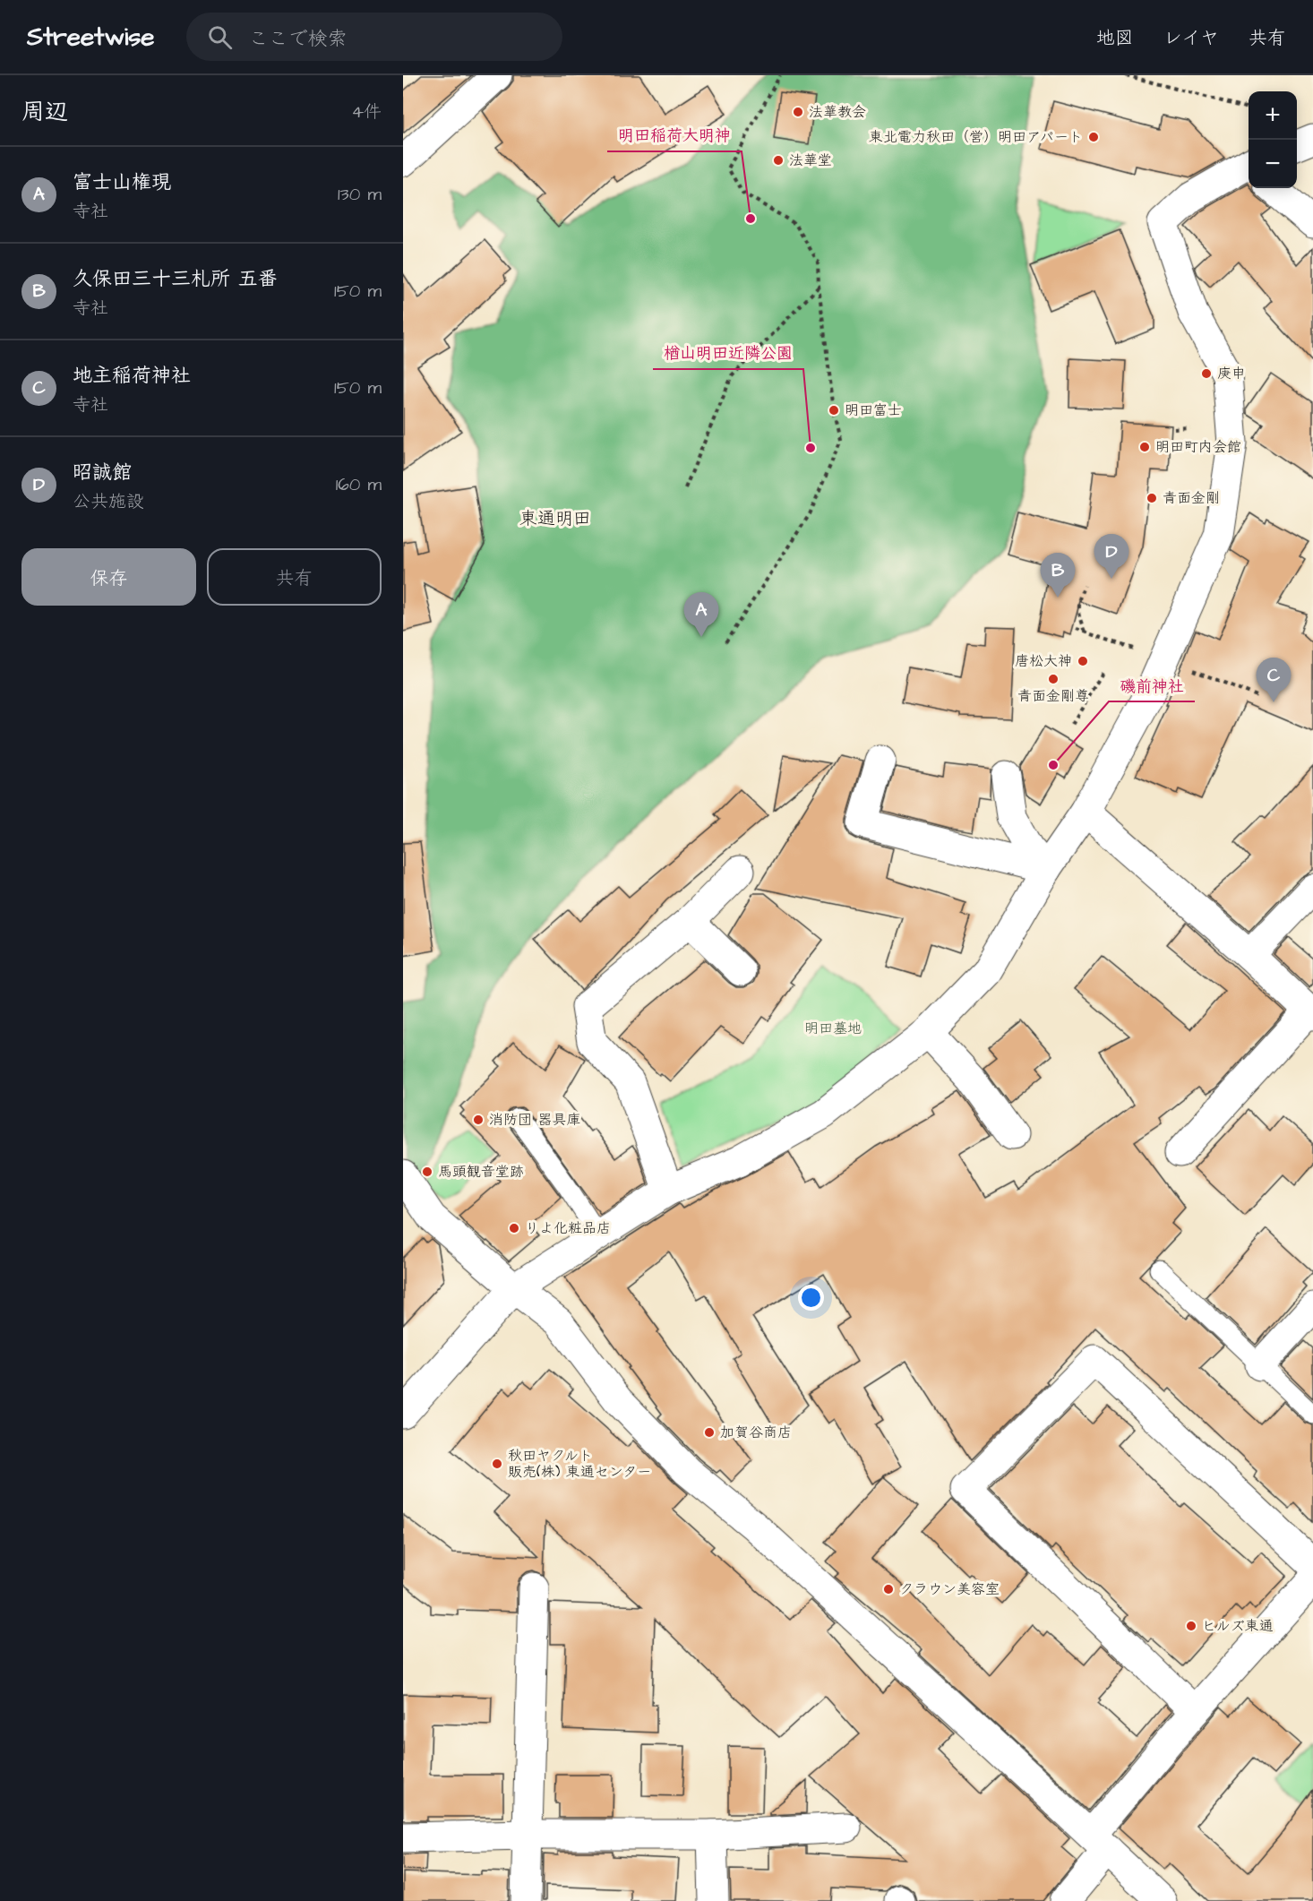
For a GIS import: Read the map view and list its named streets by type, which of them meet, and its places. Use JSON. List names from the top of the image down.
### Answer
{
  "districts": ["東通明田"],
  "parks": ["明田墓地"],
  "places": [
    "法華教会",
    "東北電力秋田（営）明田アパート",
    "法華堂",
    "明田稲荷大明神",
    "庚申",
    "明田富士",
    "明田町内会館",
    "楢山明田近隣公園",
    "青面金剛",
    "唐松大神",
    "青面金剛尊",
    "磯前神社",
    "消防団 器具庫",
    "馬頭観音堂跡",
    "りよ化粧品店",
    "加賀谷商店",
    "秋田ヤクルト 販売(株) 東通センター",
    "クラウン美容室",
    "ヒルズ東通"
  ],
  "page": {
    "header": "Streetwise",
    "search": "ここで検索",
    "nav": ["地図", "レイヤ", "共有"],
    "heading": ["周辺", "4件"],
    "map_buttons": ["+", "−"],
    "list": [
      {
        "mark": "A",
        "name": "富士山権現",
        "note": "寺社",
        "value": "130 m"
      },
      {
        "mark": "B",
        "name": "久保田三十三札所 五番",
        "note": "寺社",
        "value": "150 m"
      },
      {
        "mark": "C",
        "name": "地主稲荷神社",
        "note": "寺社",
        "value": "150 m"
      },
      {
        "mark": "D",
        "name": "昭誠館",
        "note": "公共施設",
        "value": "160 m"
      }
    ],
    "buttons": ["保存", "共有"],
    "pins": [
      "D",
      "B",
      "A",
      "C"
    ]
  }
}
